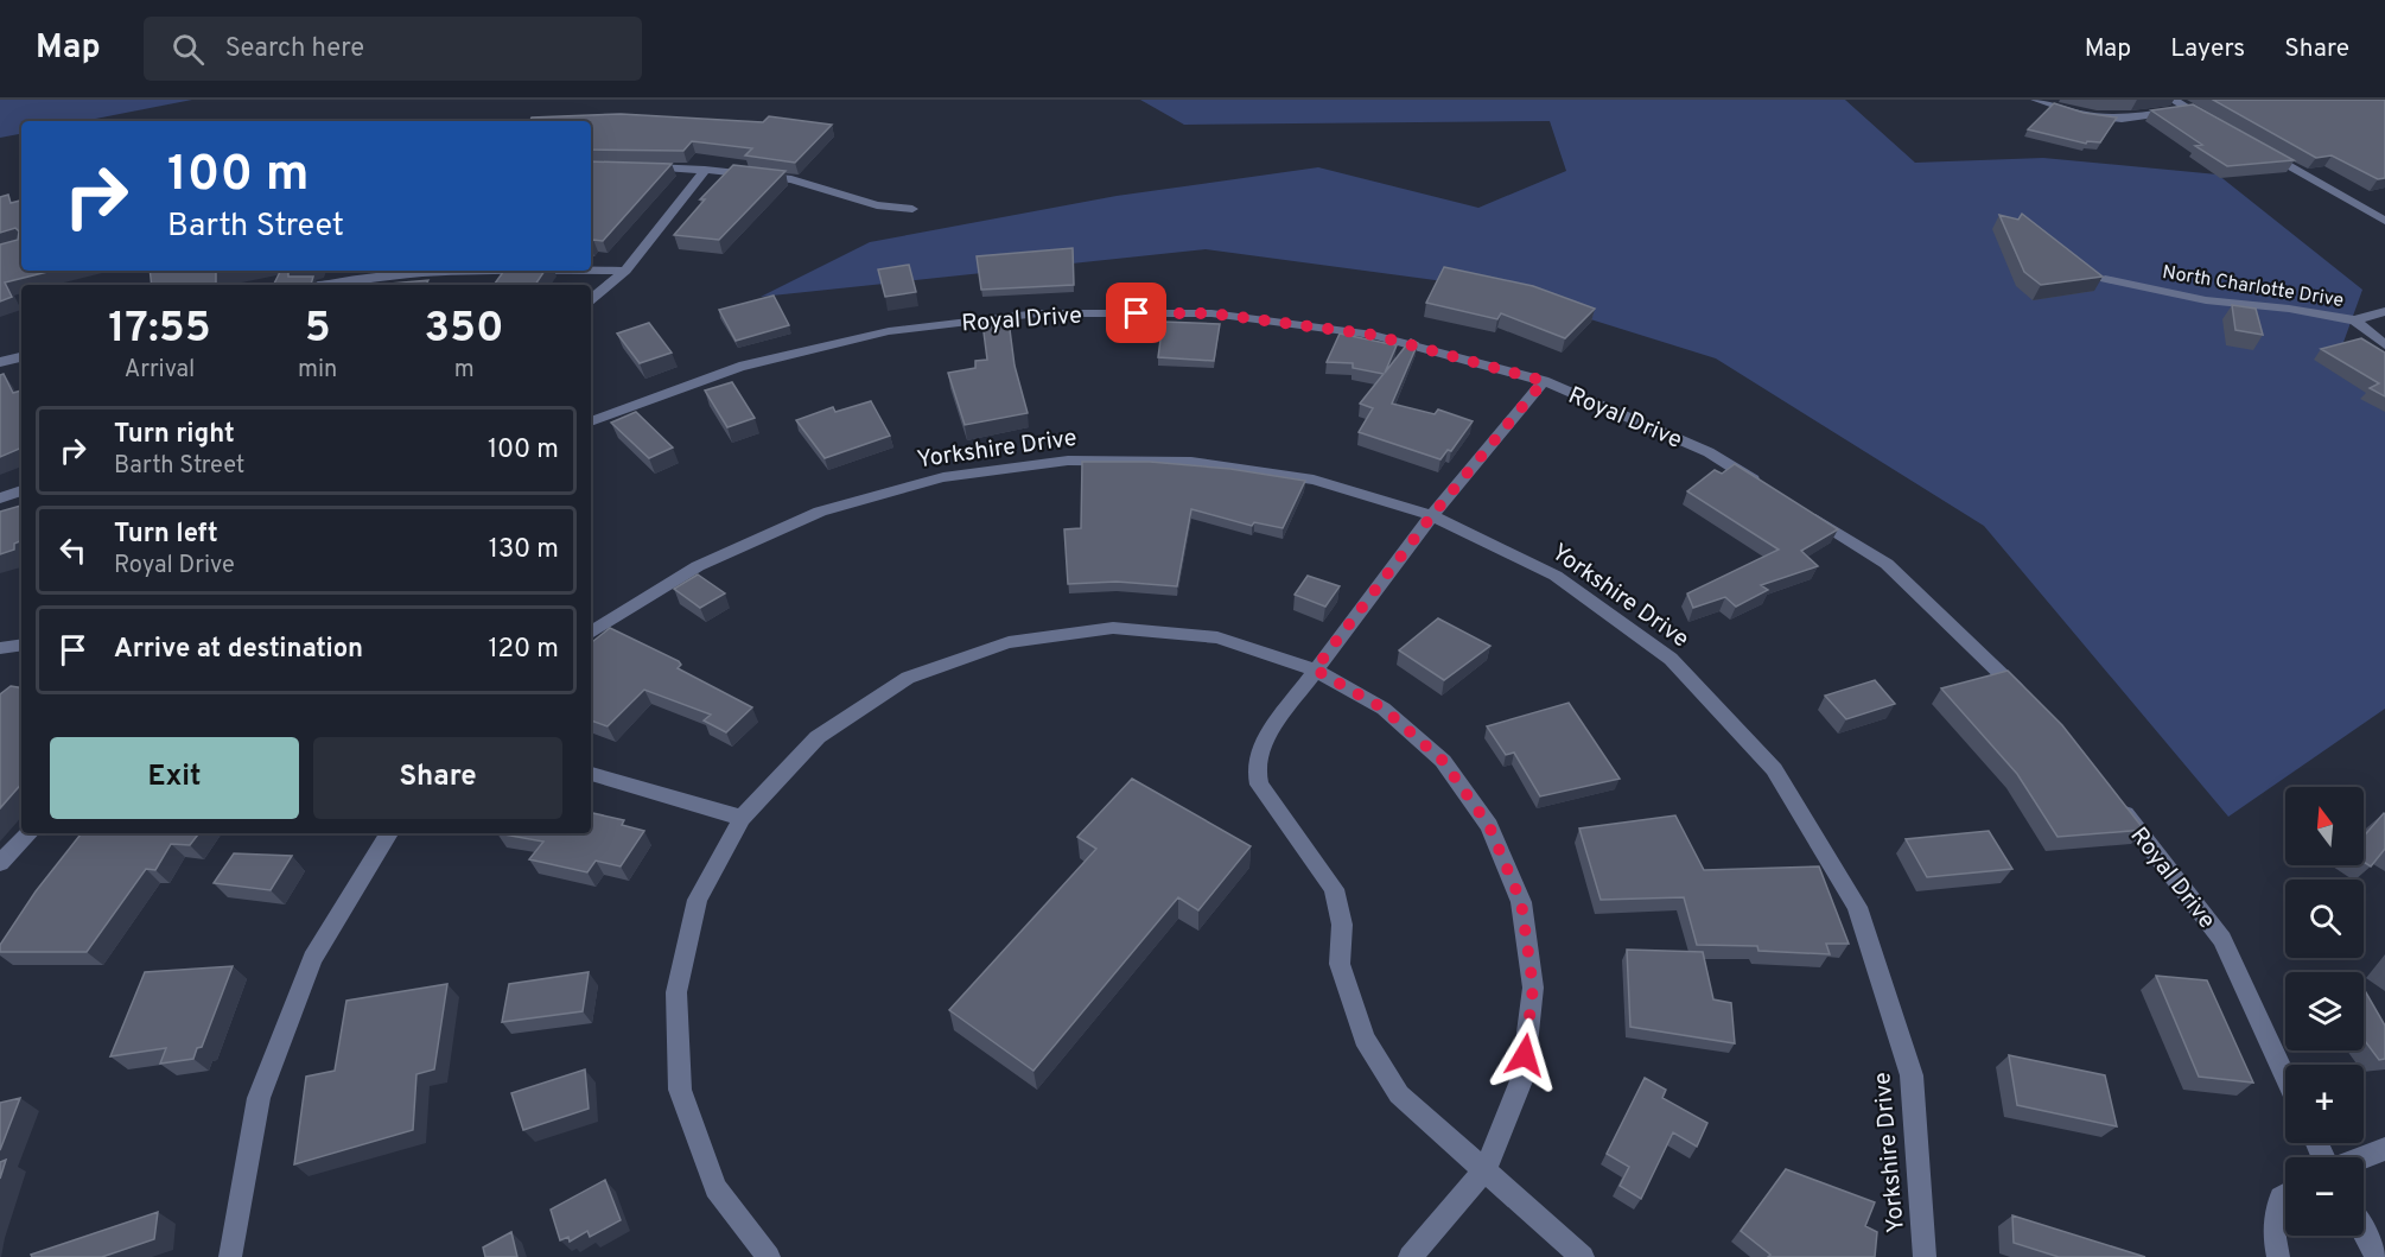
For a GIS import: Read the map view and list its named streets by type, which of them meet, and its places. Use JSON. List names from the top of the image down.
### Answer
{
  "streets": {
    "street": ["North Charlotte Drive", "Royal Drive", "Yorkshire Drive"]
  },
  "north": "top",
  "page": {
    "header": "Map",
    "search": "Search here",
    "nav": ["Map", "Layers", "Share"],
    "turn": ["100 m", "Barth Street"],
    "eta": [
      "17:55",
      "Arrival",
      "5",
      "min",
      "350",
      "m"
    ],
    "list": [
      {
        "name": "Turn right",
        "note": "Barth Street",
        "value": "100 m"
      },
      {
        "name": "Turn left",
        "note": "Royal Drive",
        "value": "130 m"
      },
      {
        "name": "Arrive at destination",
        "value": "120 m"
      }
    ],
    "buttons": ["Exit", "Share"],
    "map_buttons": ["+", "−"]
  }
}
